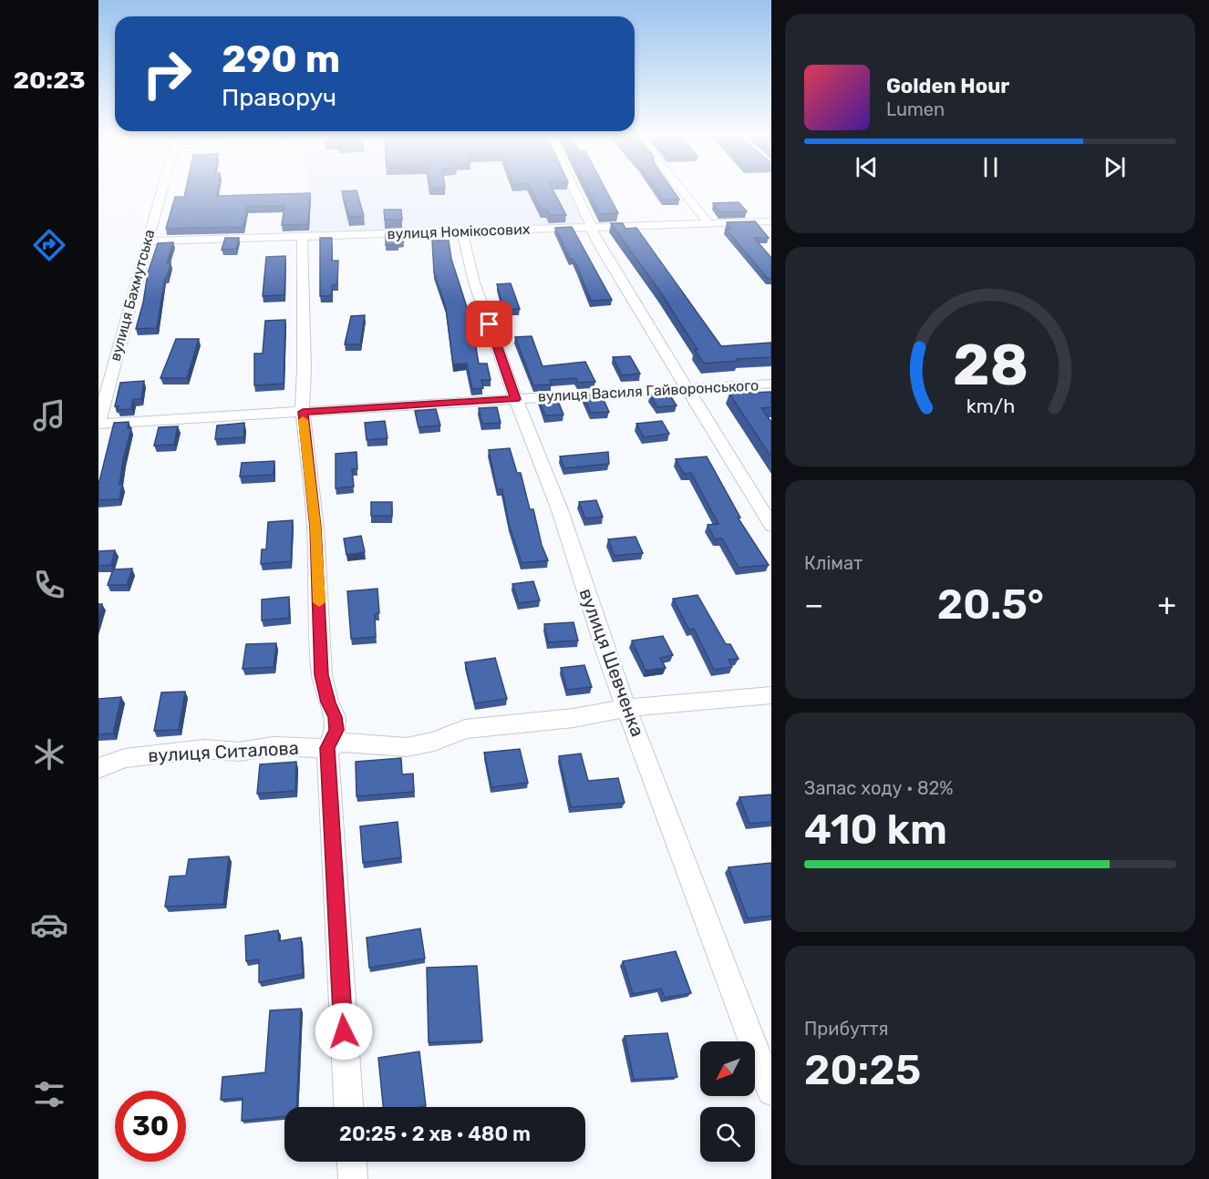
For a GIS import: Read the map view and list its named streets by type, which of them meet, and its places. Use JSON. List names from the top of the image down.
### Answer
{
  "streets": {
    "street": [
      "вулиця Номікосових",
      "вулиця Бахмутська",
      "вулиця Василя Гайворонського",
      "вулиця Шевченка",
      "вулиця Ситалова"
    ]
  },
  "crossings": [
    ["вулиця Номікосових", "вулиця Бахмутська"],
    ["вулиця Номікосових", "вулиця Шевченка"],
    ["вулиця Бахмутська", "вулиця Василя Гайворонського"],
    ["вулиця Василя Гайворонського", "вулиця Шевченка"],
    ["вулиця Шевченка", "вулиця Ситалова"]
  ],
  "north": "bottom left",
  "page": {
    "tabs": "20:23",
    "turn": ["290 m", "Праворуч"],
    "song": ["Golden Hour", "Lumen"],
    "tile": [
      "Клімат",
      ["Запас ходу · 82%", "410 km"],
      ["Прибуття", "20:25"]
    ],
    "heat": ["−", "20.5°", "+"],
    "limit": "30",
    "trip": "20:25 · 2 хв · 480 m",
    "gauge": ["28", "km/h"]
  }
}
